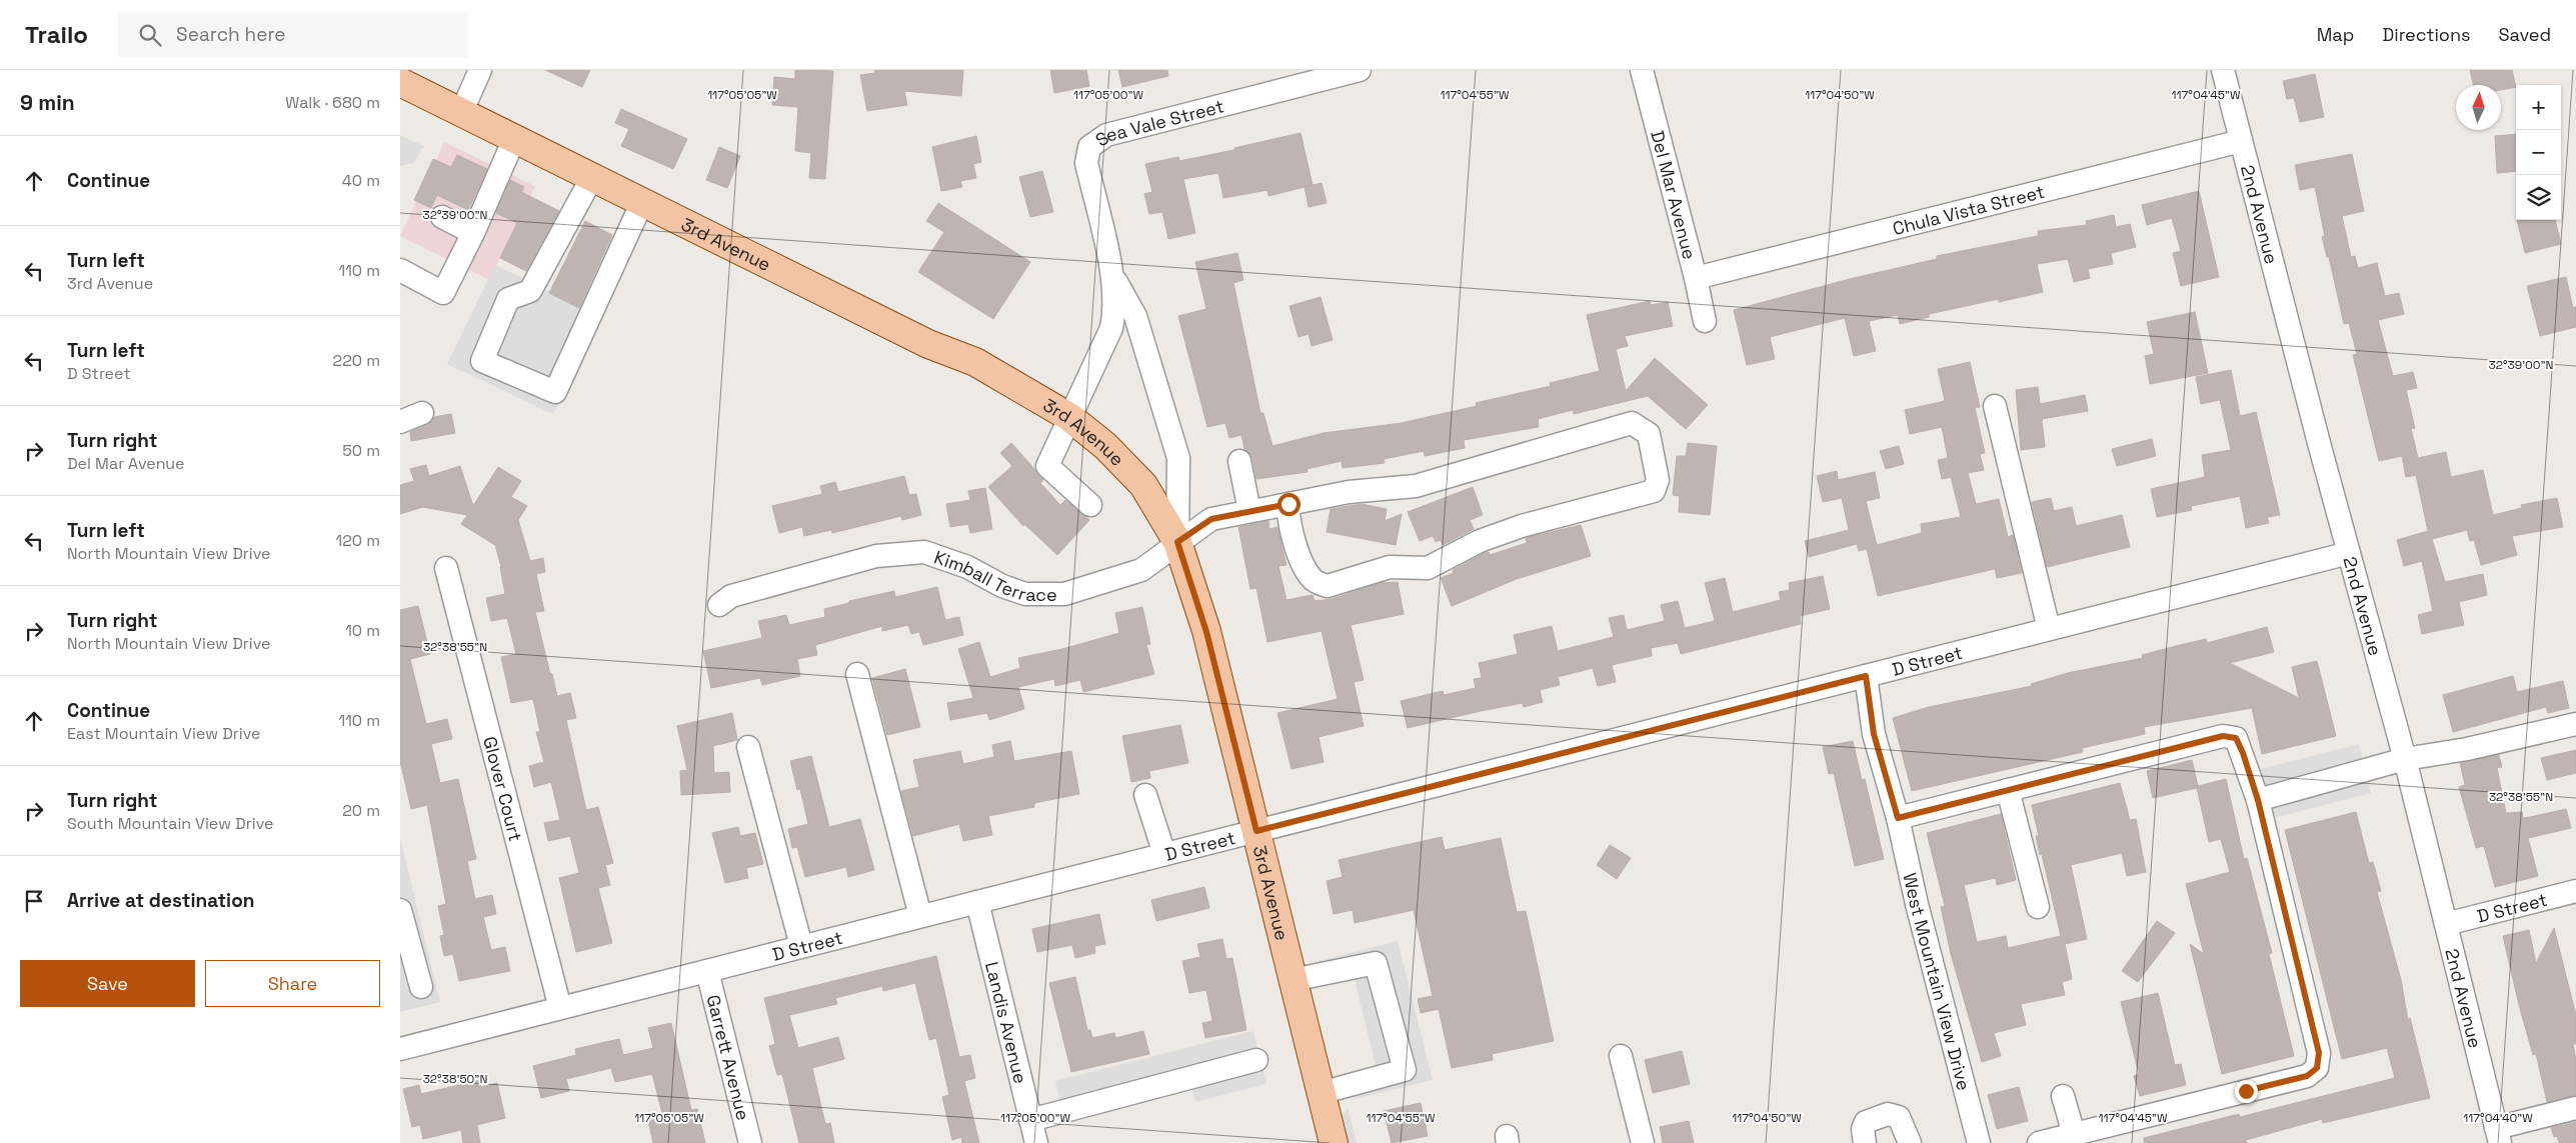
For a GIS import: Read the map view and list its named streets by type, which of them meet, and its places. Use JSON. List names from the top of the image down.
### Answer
{
  "streets": {
    "main road": ["3rd Avenue"],
    "street": [
      "Sea Vale Street",
      "Del Mar Avenue",
      "Chula Vista Street",
      "2nd Avenue",
      "Kimball Terrace",
      "D Street",
      "Glover Court",
      "West Mountain View Drive",
      "Landis Avenue",
      "Garrett Avenue"
    ]
  },
  "crossings": [
    ["Sea Vale Street", "3rd Avenue"],
    ["Sea Vale Street", "Kimball Terrace"],
    ["Del Mar Avenue", "Chula Vista Street"],
    ["Chula Vista Street", "2nd Avenue"],
    ["2nd Avenue", "D Street"],
    ["3rd Avenue", "Kimball Terrace"],
    ["3rd Avenue", "D Street"],
    ["D Street", "Glover Court"],
    ["D Street", "Landis Avenue"],
    ["D Street", "Garrett Avenue"]
  ],
  "north": "top",
  "page": {
    "header": "Trailo",
    "search": "Search here",
    "nav": ["Map", "Directions", "Saved"],
    "heading": ["9 min", "Walk · 680 m"],
    "map_buttons": ["+", "−"],
    "list": [
      ["Continue", "40 m"],
      ["Turn left", "3rd Avenue", "110 m"],
      ["Turn left", "D Street", "220 m"],
      ["Turn right", "Del Mar Avenue", "50 m"],
      ["Turn left", "North Mountain View Drive", "120 m"],
      ["Turn right", "North Mountain View Drive", "10 m"],
      ["Continue", "East Mountain View Drive", "110 m"],
      ["Turn right", "South Mountain View Drive", "20 m"],
      "Arrive at destination"
    ],
    "buttons": ["Save", "Share"]
  },
  "coordinates": [
    "117°05'05\"W",
    "117°05'00\"W",
    "117°04'55\"W",
    "117°04'50\"W",
    "117°04'45\"W",
    "32°39'00\"N",
    "32°38'55\"N",
    "32°38'50\"N",
    "117°04'40\"W"
  ]
}
